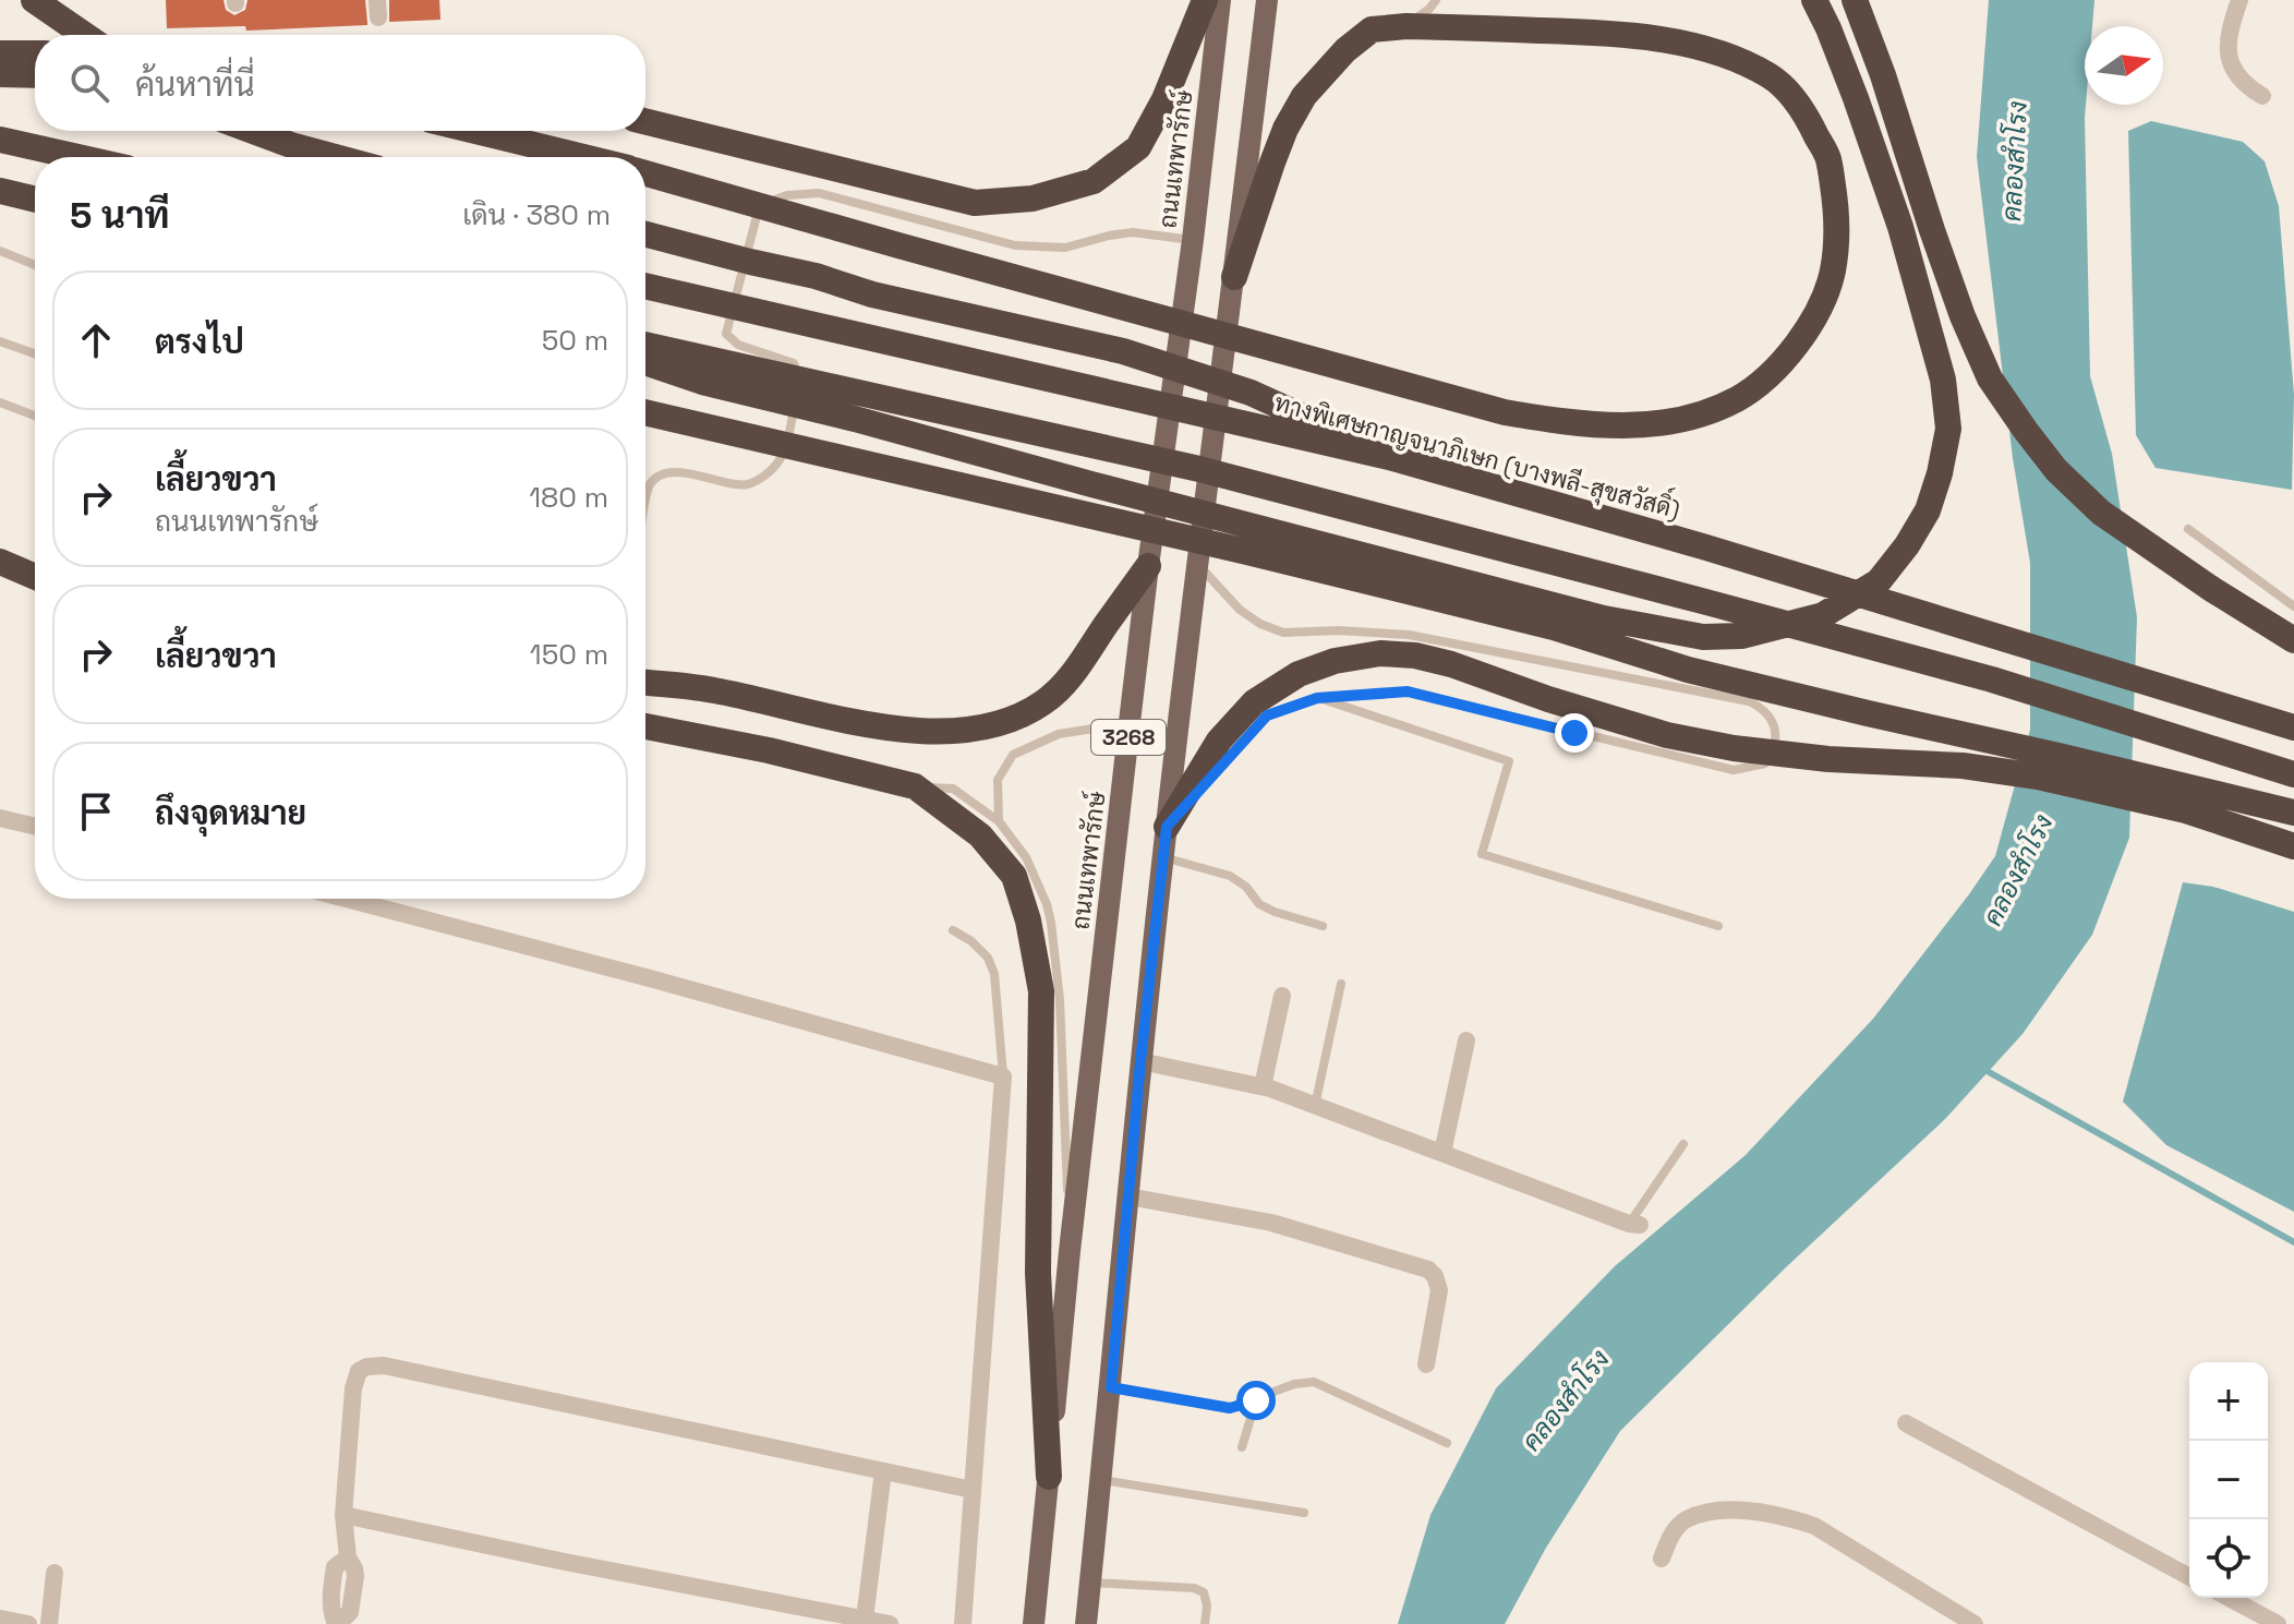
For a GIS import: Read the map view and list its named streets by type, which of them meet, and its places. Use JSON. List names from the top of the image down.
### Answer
{
  "streets": {
    "highway": ["ทางพิเศษกาญจนาภิเษก (บางพลี-สุขสวัสดิ์)"],
    "main road": ["ถนนเทพารักษ์", "3268"]
  },
  "water": ["คลองสำโรง"],
  "north": "right",
  "page": {
    "search": "ค้นหาที่นี่",
    "heading": ["5 นาที", "เดิน · 380 m"],
    "list": [
      ["ตรงไป", "50 m"],
      ["เลี้ยวขวา", "ถนนเทพารักษ์", "180 m"],
      ["เลี้ยวขวา", "150 m"],
      "ถึงจุดหมาย"
    ],
    "map_buttons": ["+", "−"]
  }
}
